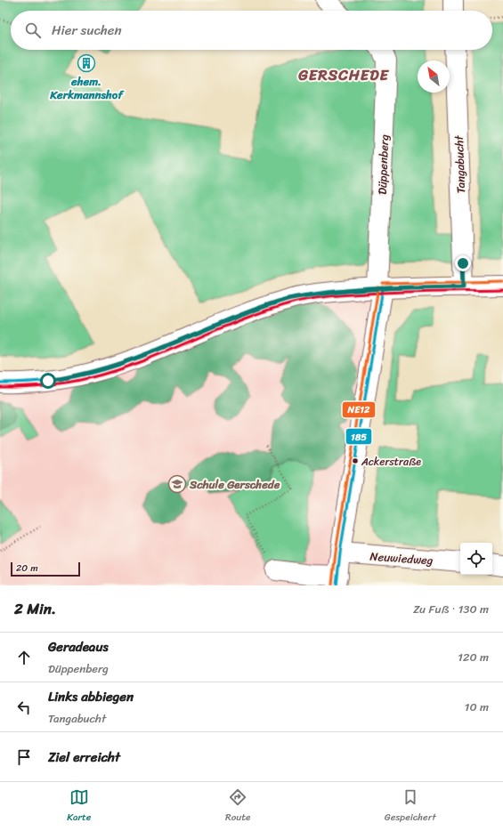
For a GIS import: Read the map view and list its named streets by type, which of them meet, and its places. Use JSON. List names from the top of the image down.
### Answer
{
  "streets": {
    "street": ["Düppenberg", "Tangabucht", "Neuwiedweg"]
  },
  "districts": ["GERSCHEDE"],
  "places": {
    "building": ["ehem. Kerkmannshof"],
    "other": ["Ackerstraße"],
    "school or university": ["Schule Gerschede"]
  },
  "lines": ["transit line NE12", "transit line 185"],
  "scale_bar": "20 m",
  "north": "top left",
  "page": {
    "search": "Hier suchen",
    "scale": "20 m",
    "heading": ["2 Min.", "Zu Fuß · 130 m"],
    "list": [
      ["Geradeaus", "Düppenberg", "120 m"],
      ["Links abbiegen", "Tangabucht", "10 m"],
      "Ziel erreicht"
    ],
    "nav": ["Karte", "Route", "Gespeichert"]
  }
}
